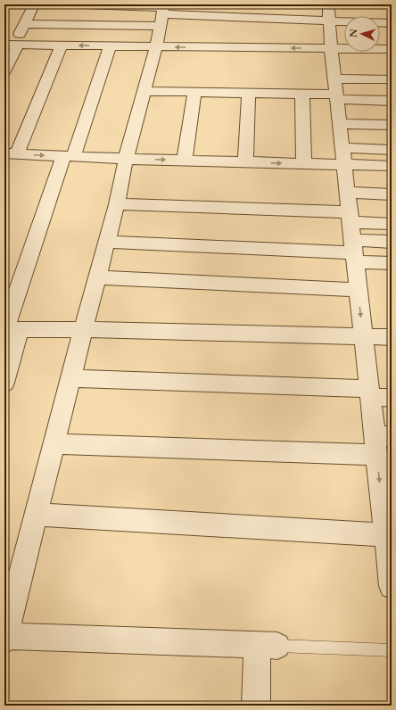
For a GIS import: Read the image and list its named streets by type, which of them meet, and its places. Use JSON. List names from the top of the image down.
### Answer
{
  "north": "left"
}
